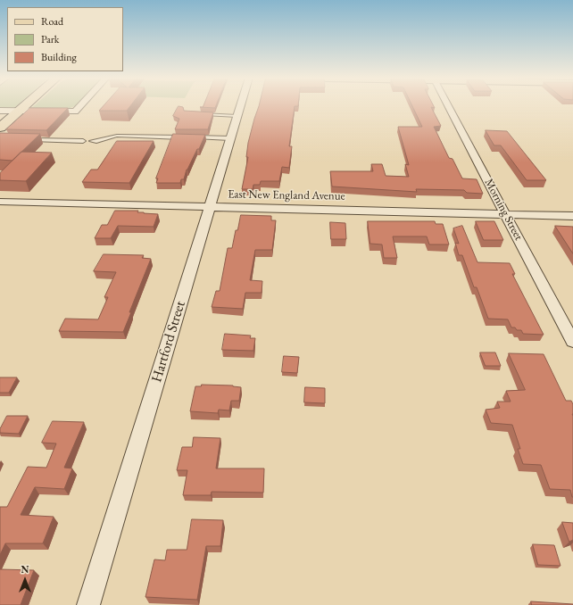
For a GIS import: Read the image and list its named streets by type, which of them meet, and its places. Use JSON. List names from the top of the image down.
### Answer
{
  "streets": {
    "street": ["East New England Avenue", "Morning Street", "Hartford Street"]
  },
  "crossings": [
    ["East New England Avenue", "Morning Street"],
    ["East New England Avenue", "Hartford Street"]
  ],
  "legend": ["Road", "Park", "Building"],
  "north": "top"
}
